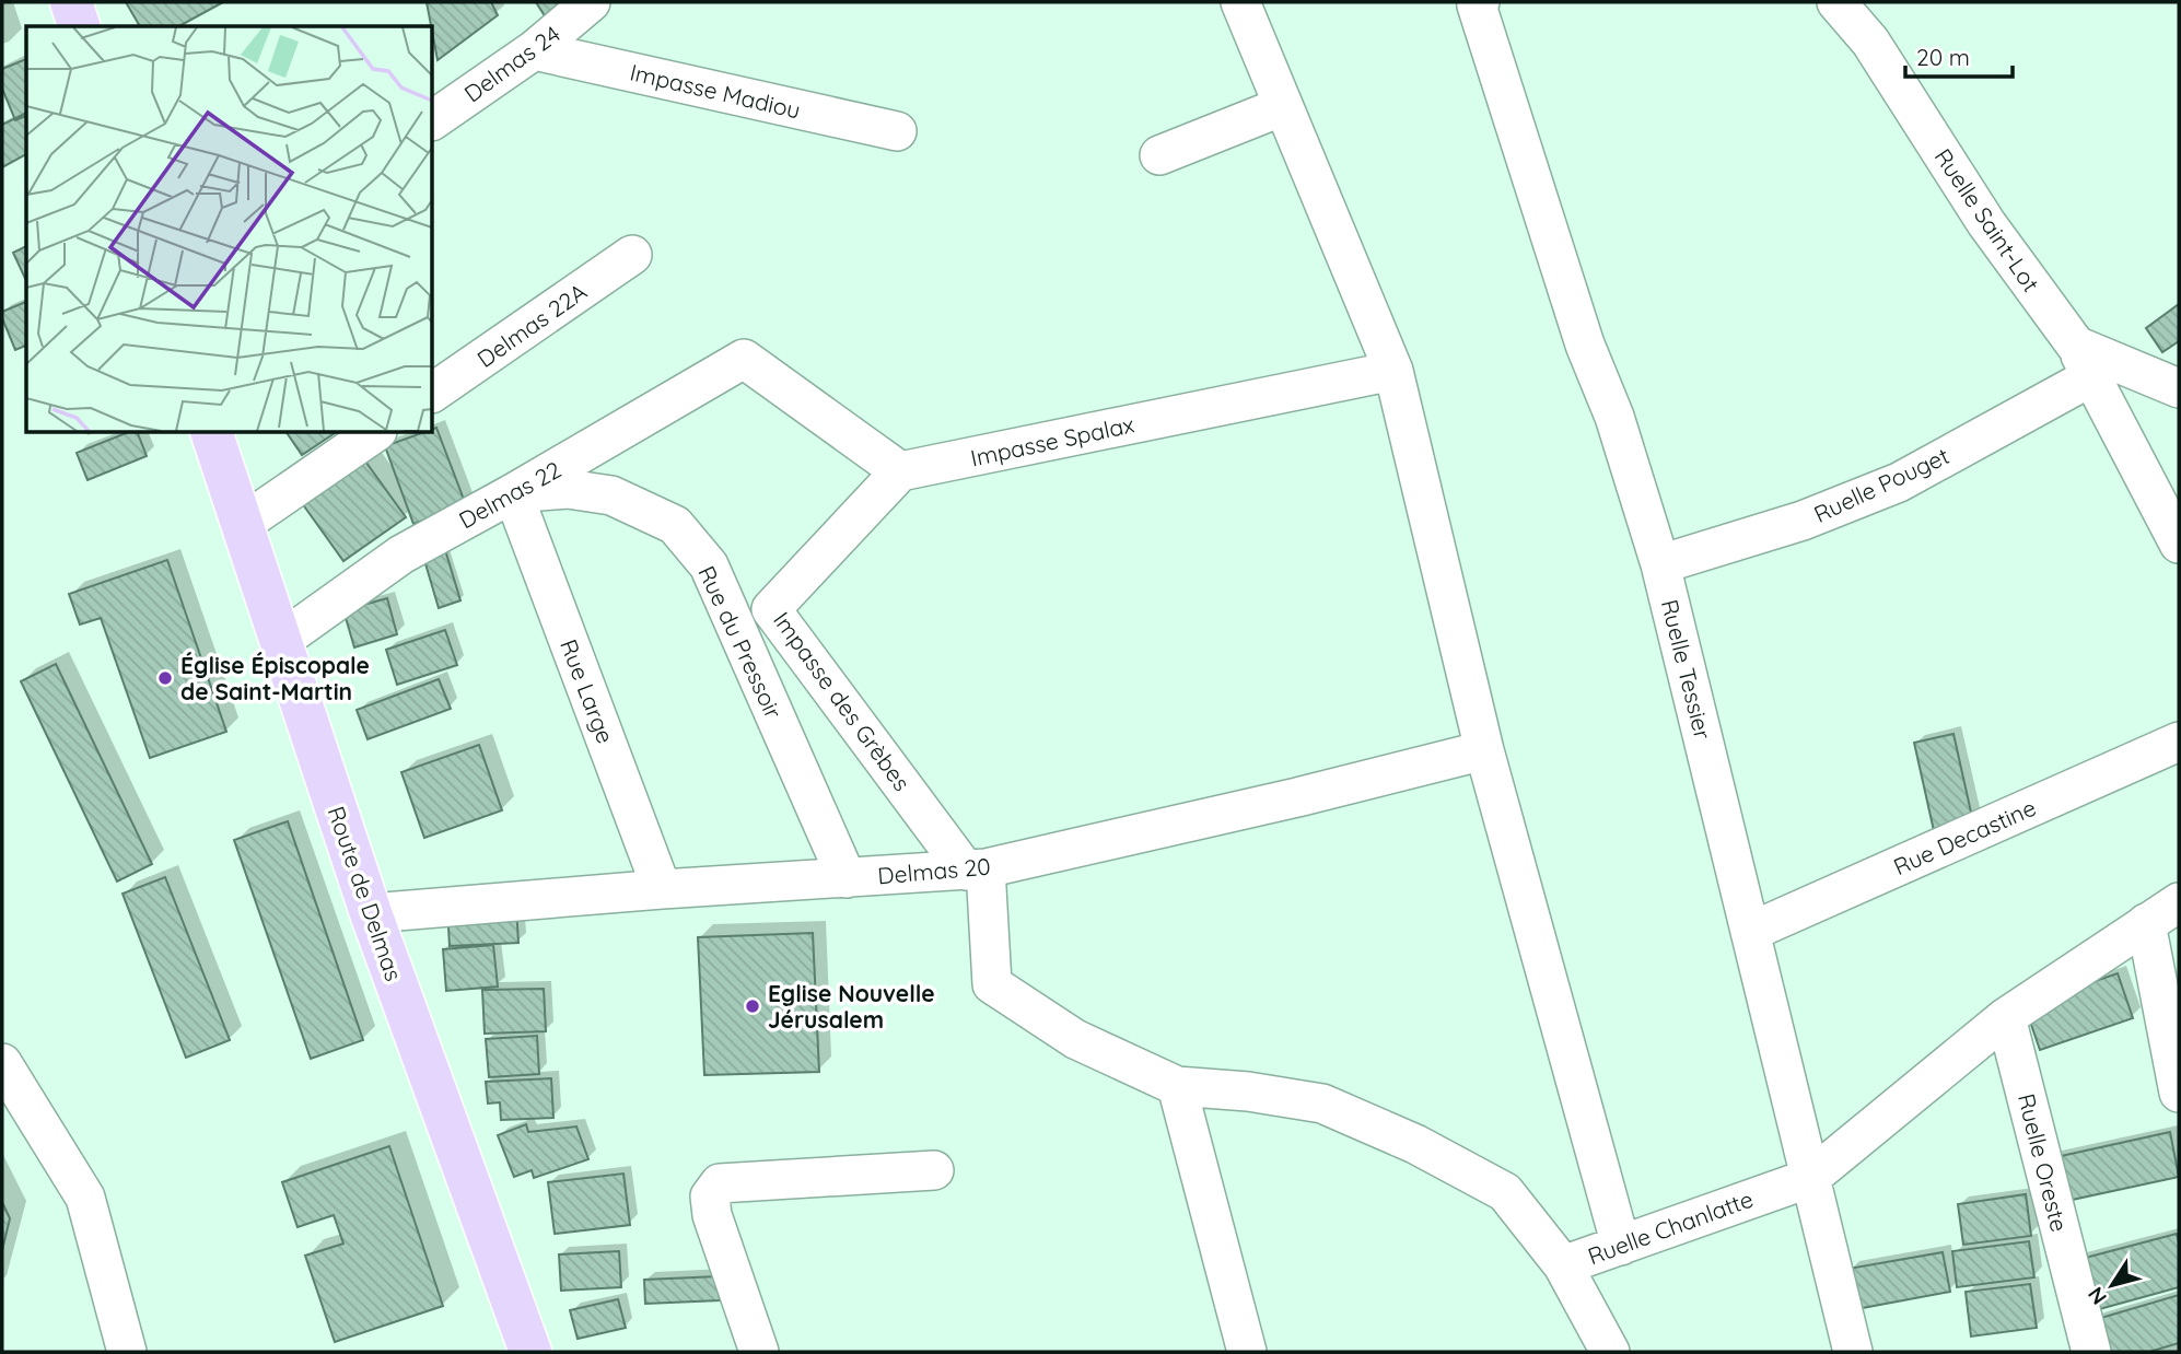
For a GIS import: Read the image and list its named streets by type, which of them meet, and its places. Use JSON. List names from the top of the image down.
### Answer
{
  "streets": {
    "main road": ["Route de Delmas"],
    "street": [
      "Delmas 24",
      "Impasse Madiou",
      "Ruelle Saint-Lot",
      "Delmas 22A",
      "Impasse Spalax",
      "Ruelle Pouget",
      "Delmas 22",
      "Rue du Pressoir",
      "Ruelle Tessier",
      "Rue Large",
      "Impasse des Grèbes",
      "Rue Decastine",
      "Delmas 20",
      "Ruelle Oreste",
      "Ruelle Chanlatte"
    ]
  },
  "crossings": [
    ["Delmas 24", "Impasse Madiou"],
    ["Ruelle Saint-Lot", "Ruelle Pouget"],
    ["Impasse Spalax", "Delmas 22"],
    ["Impasse Spalax", "Impasse des Grèbes"],
    ["Ruelle Pouget", "Ruelle Tessier"],
    ["Delmas 22", "Rue du Pressoir"],
    ["Delmas 22", "Rue Large"],
    ["Delmas 22", "Impasse des Grèbes"],
    ["Delmas 22", "Route de Delmas"],
    ["Rue du Pressoir", "Rue Large"],
    ["Rue du Pressoir", "Delmas 20"],
    ["Ruelle Tessier", "Rue Decastine"],
    ["Ruelle Tessier", "Ruelle Chanlatte"],
    ["Rue Large", "Delmas 20"],
    ["Impasse des Grèbes", "Delmas 20"],
    ["Impasse des Grèbes", "Ruelle Chanlatte"],
    ["Delmas 20", "Route de Delmas"],
    ["Delmas 20", "Ruelle Chanlatte"],
    ["Ruelle Oreste", "Ruelle Chanlatte"]
  ],
  "places": ["Église Épiscopale de Saint-Martin", "Eglise Nouvelle Jérusalem"],
  "scale_bar": "20 m",
  "north": "bottom left"
}
